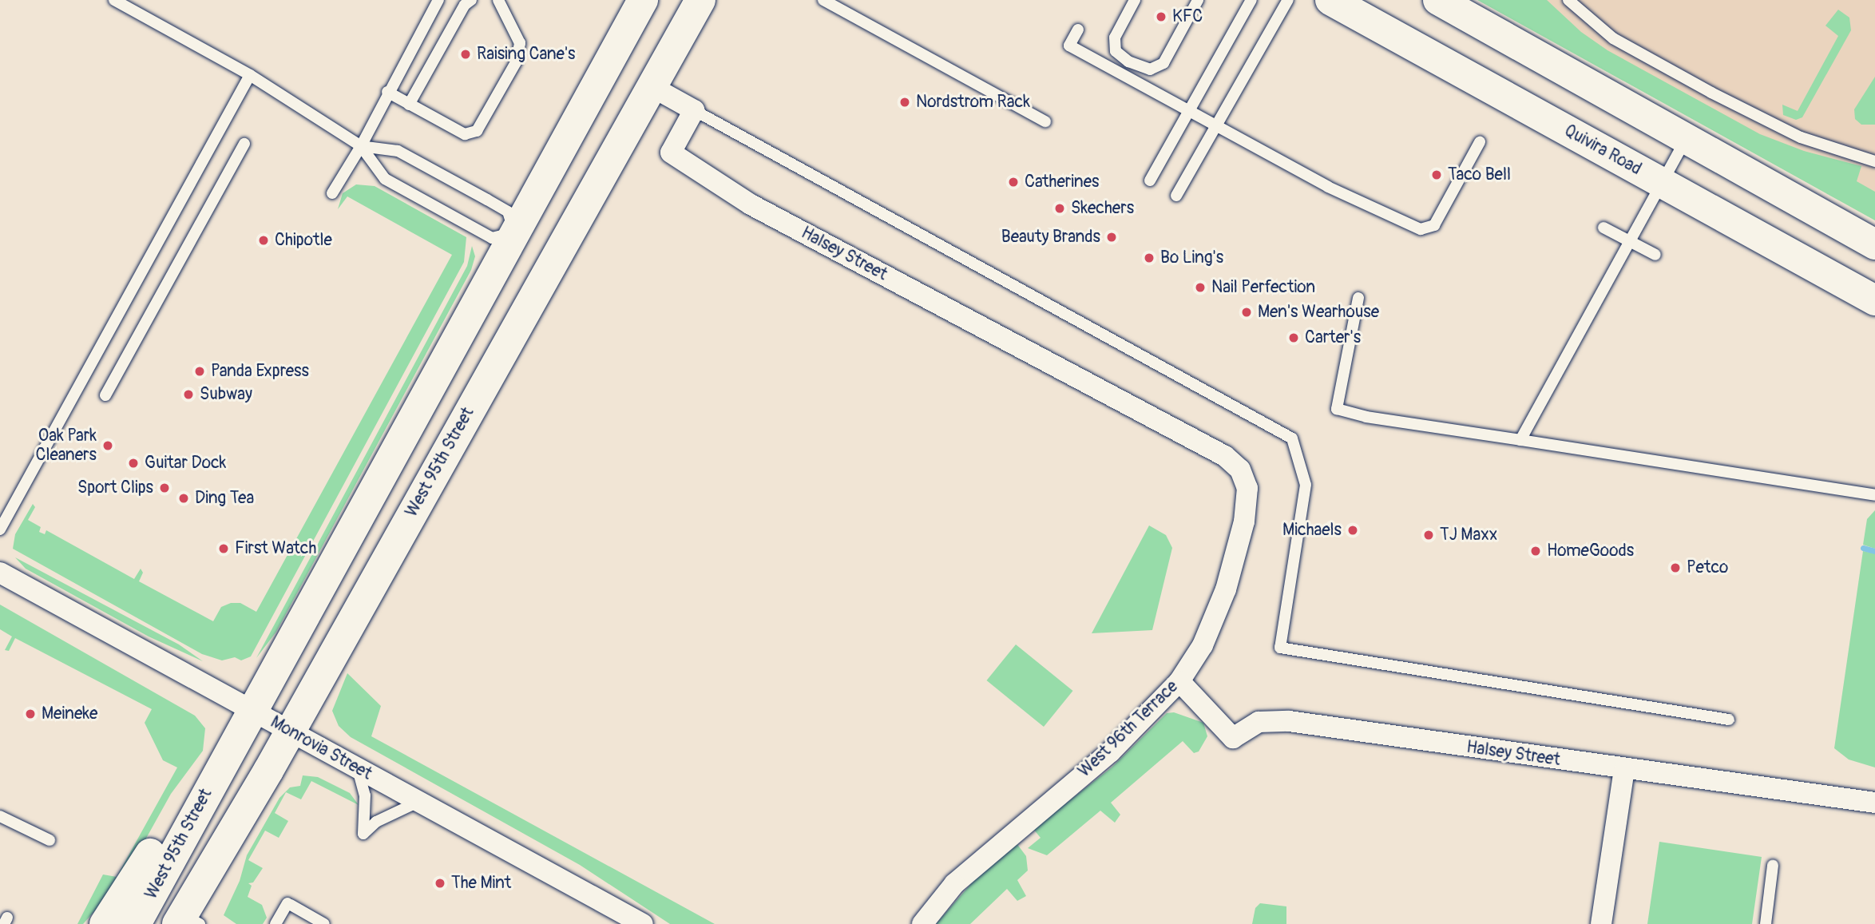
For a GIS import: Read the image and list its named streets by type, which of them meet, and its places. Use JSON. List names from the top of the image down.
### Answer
{
  "streets": {
    "main road": ["Quivira Road", "West 95th Street"],
    "street": ["Halsey Street", "West 96th Terrace", "Monrovia Street"]
  },
  "crossings": [
    ["Halsey Street", "West 96th Terrace"],
    ["West 95th Street", "Monrovia Street"]
  ],
  "places": [
    "KFC",
    "Raising Cane's",
    "Nordstrom Rack",
    "Taco Bell",
    "Catherines",
    "Skechers",
    "Beauty Brands",
    "Chipotle",
    "Bo Ling's",
    "Nail Perfection",
    "Men's Wearhouse",
    "Carter's",
    "Panda Express",
    "Subway",
    "Oak Park Cleaners",
    "Guitar Dock",
    "Sport Clips",
    "Ding Tea",
    "Michaels",
    "TJ Maxx",
    "First Watch",
    "HomeGoods",
    "Petco",
    "Meineke",
    "The Mint"
  ]
}
